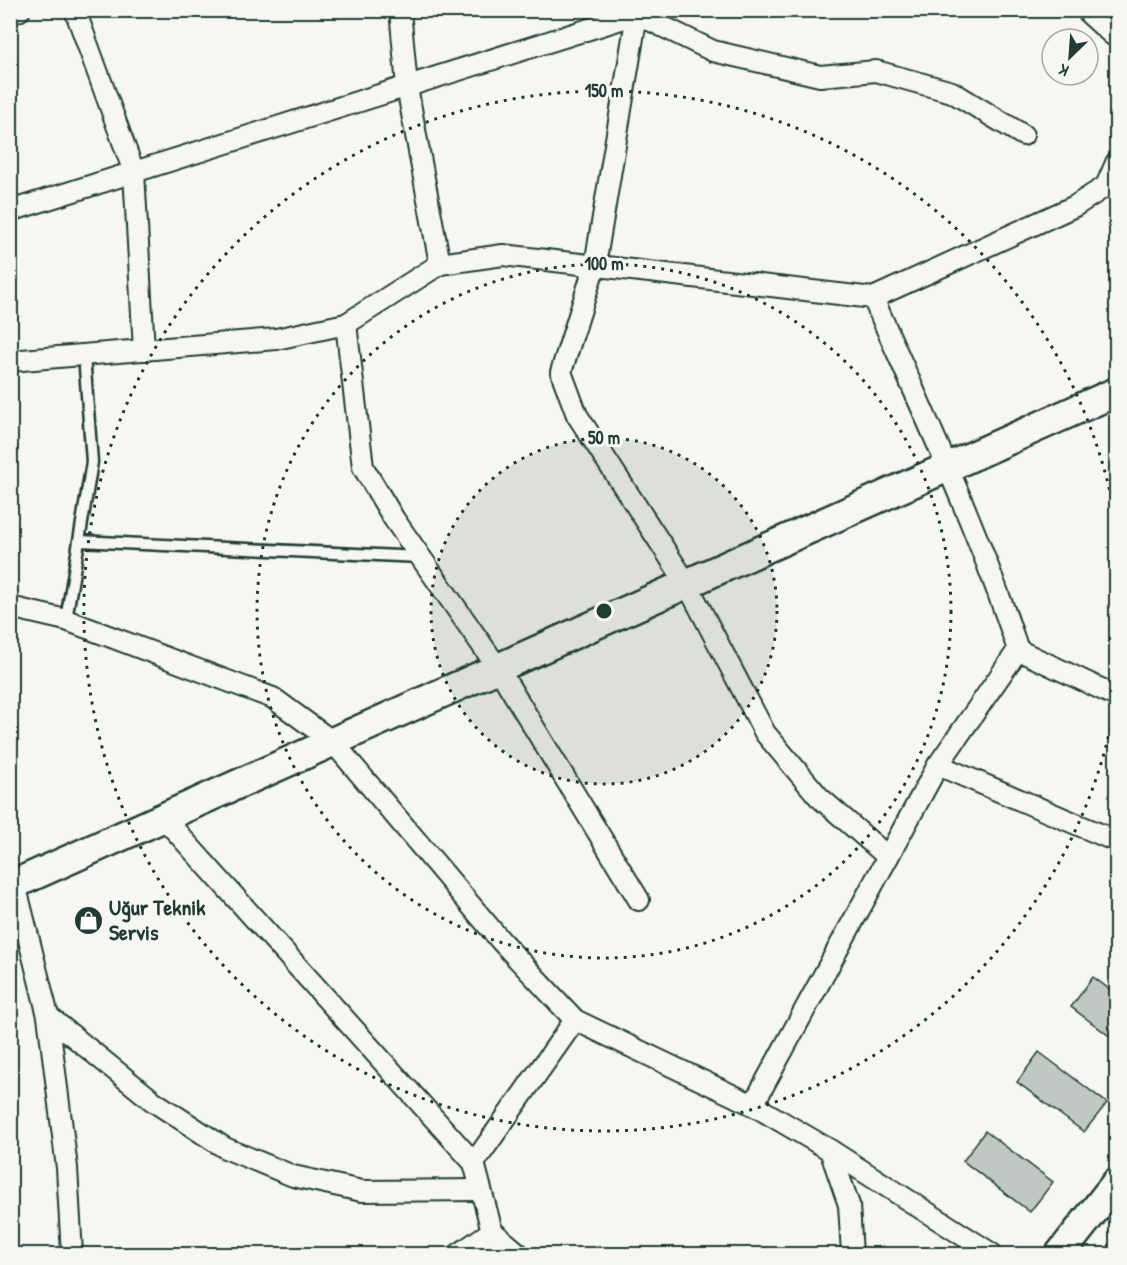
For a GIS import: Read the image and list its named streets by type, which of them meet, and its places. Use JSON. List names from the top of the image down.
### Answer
{
  "places": {
    "shop": ["Uğur Teknik Servis"]
  },
  "north": "bottom left",
  "rings": ["150 m", "100 m", "50 m"]
}
